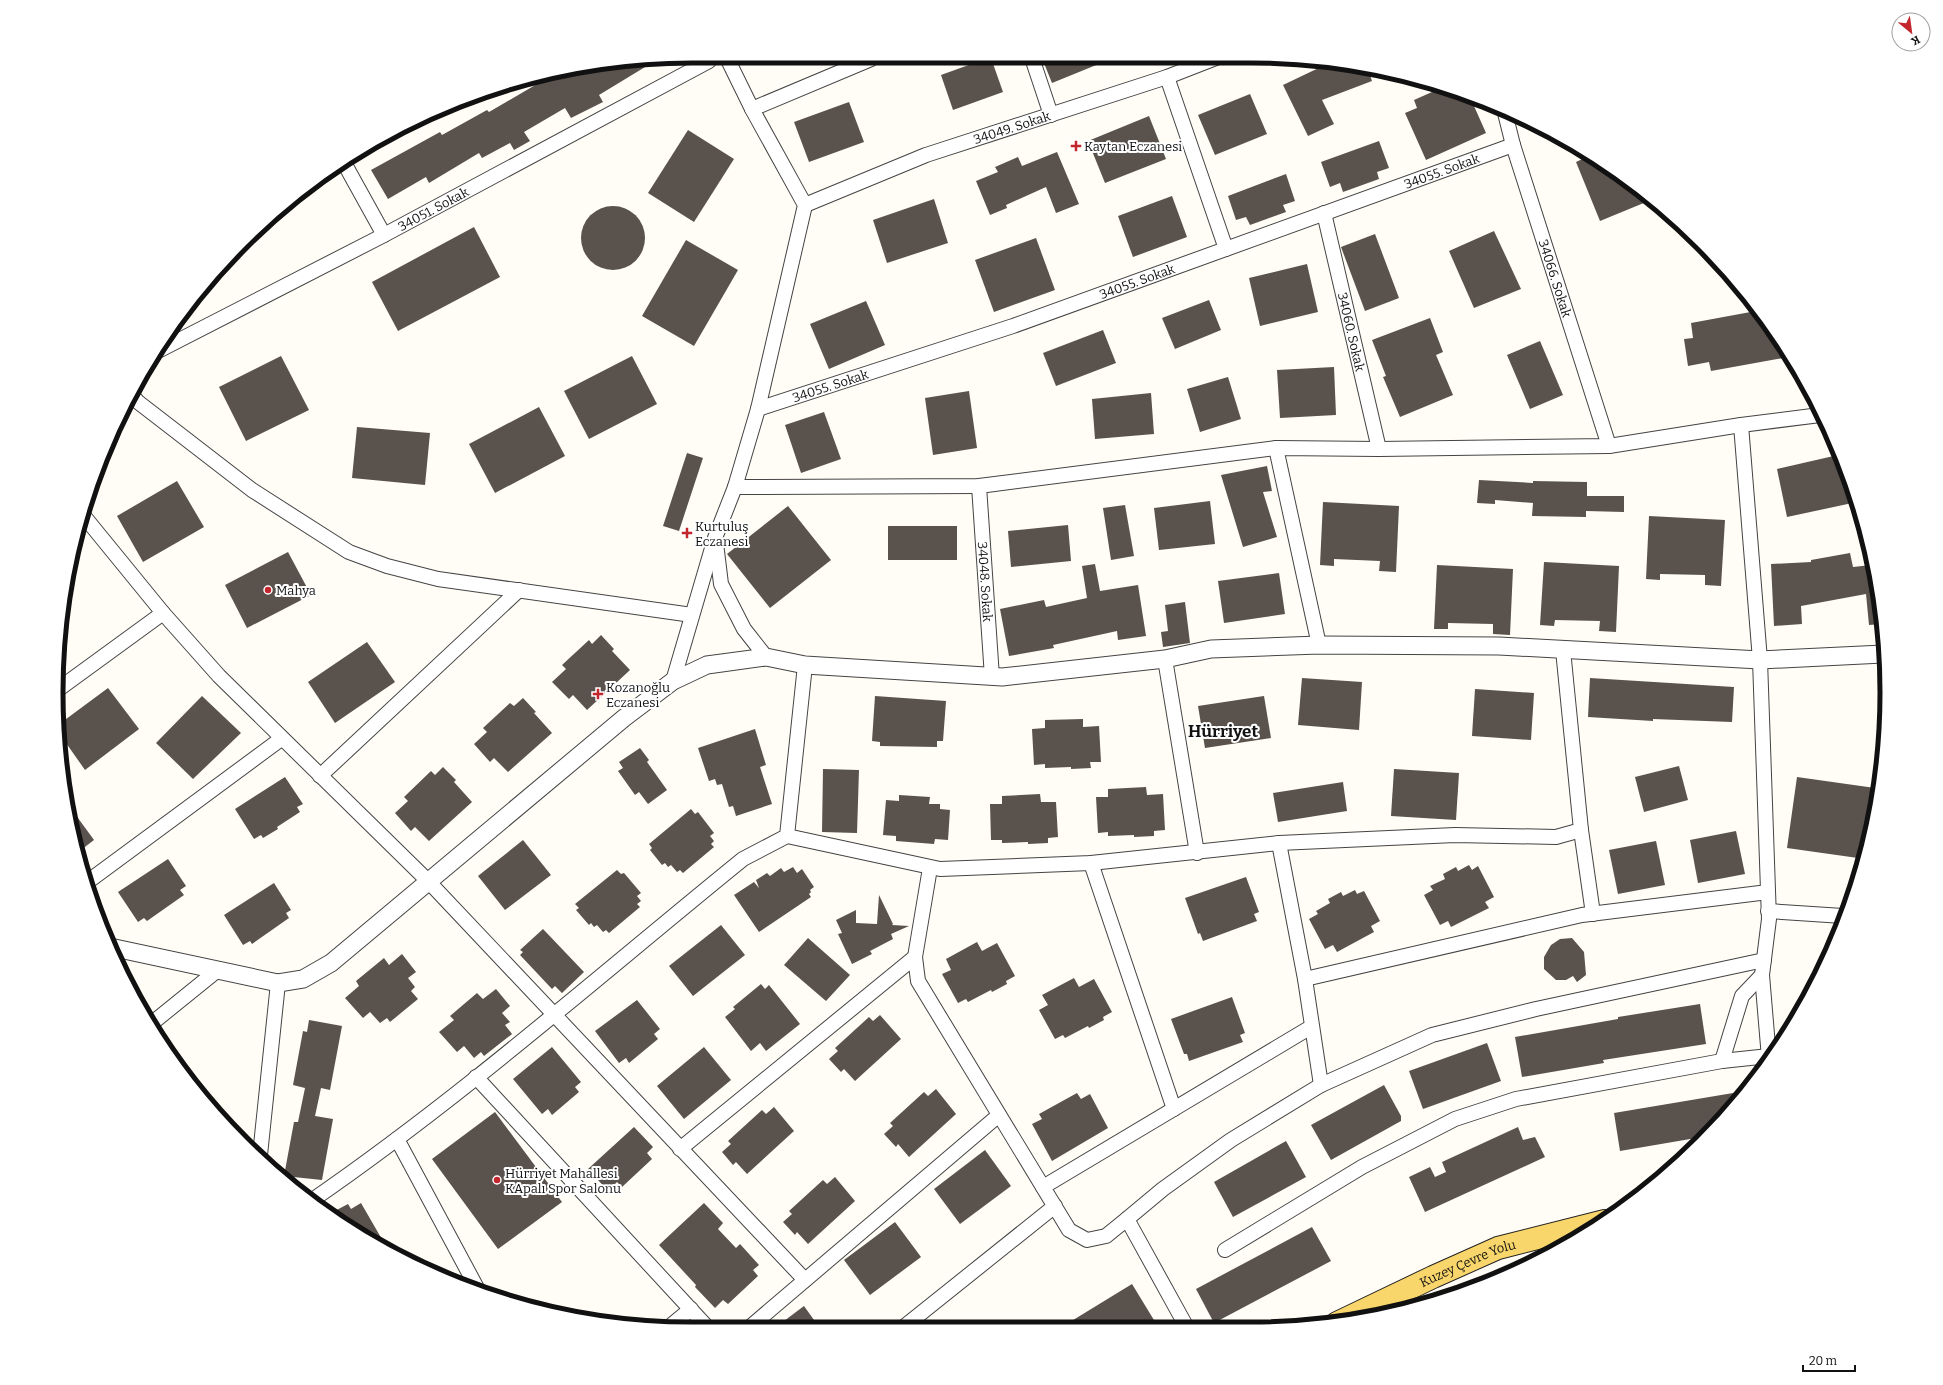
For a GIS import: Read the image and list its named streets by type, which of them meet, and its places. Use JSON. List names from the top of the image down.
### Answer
{
  "streets": {
    "main road": ["Kuzey Çevre Yolu"],
    "street": [
      "34049. Sokak",
      "34055. Sokak",
      "34051. Sokak",
      "34066. Sokak",
      "34060. Sokak",
      "34048. Sokak"
    ]
  },
  "crossings": [
    ["34055. Sokak", "34066. Sokak"],
    ["34055. Sokak", "34060. Sokak"]
  ],
  "districts": ["Hürriyet"],
  "places": {
    "health": ["Kaytan Eczanesi", "Kurtuluş Eczanesi", "Kozanoğlu Eczanesi"],
    "other": ["Mahya", "Hürriyet Mahallesi KApalı Spor Salonu"]
  },
  "scale_bar": "20 m",
  "north": "bottom right"
}
